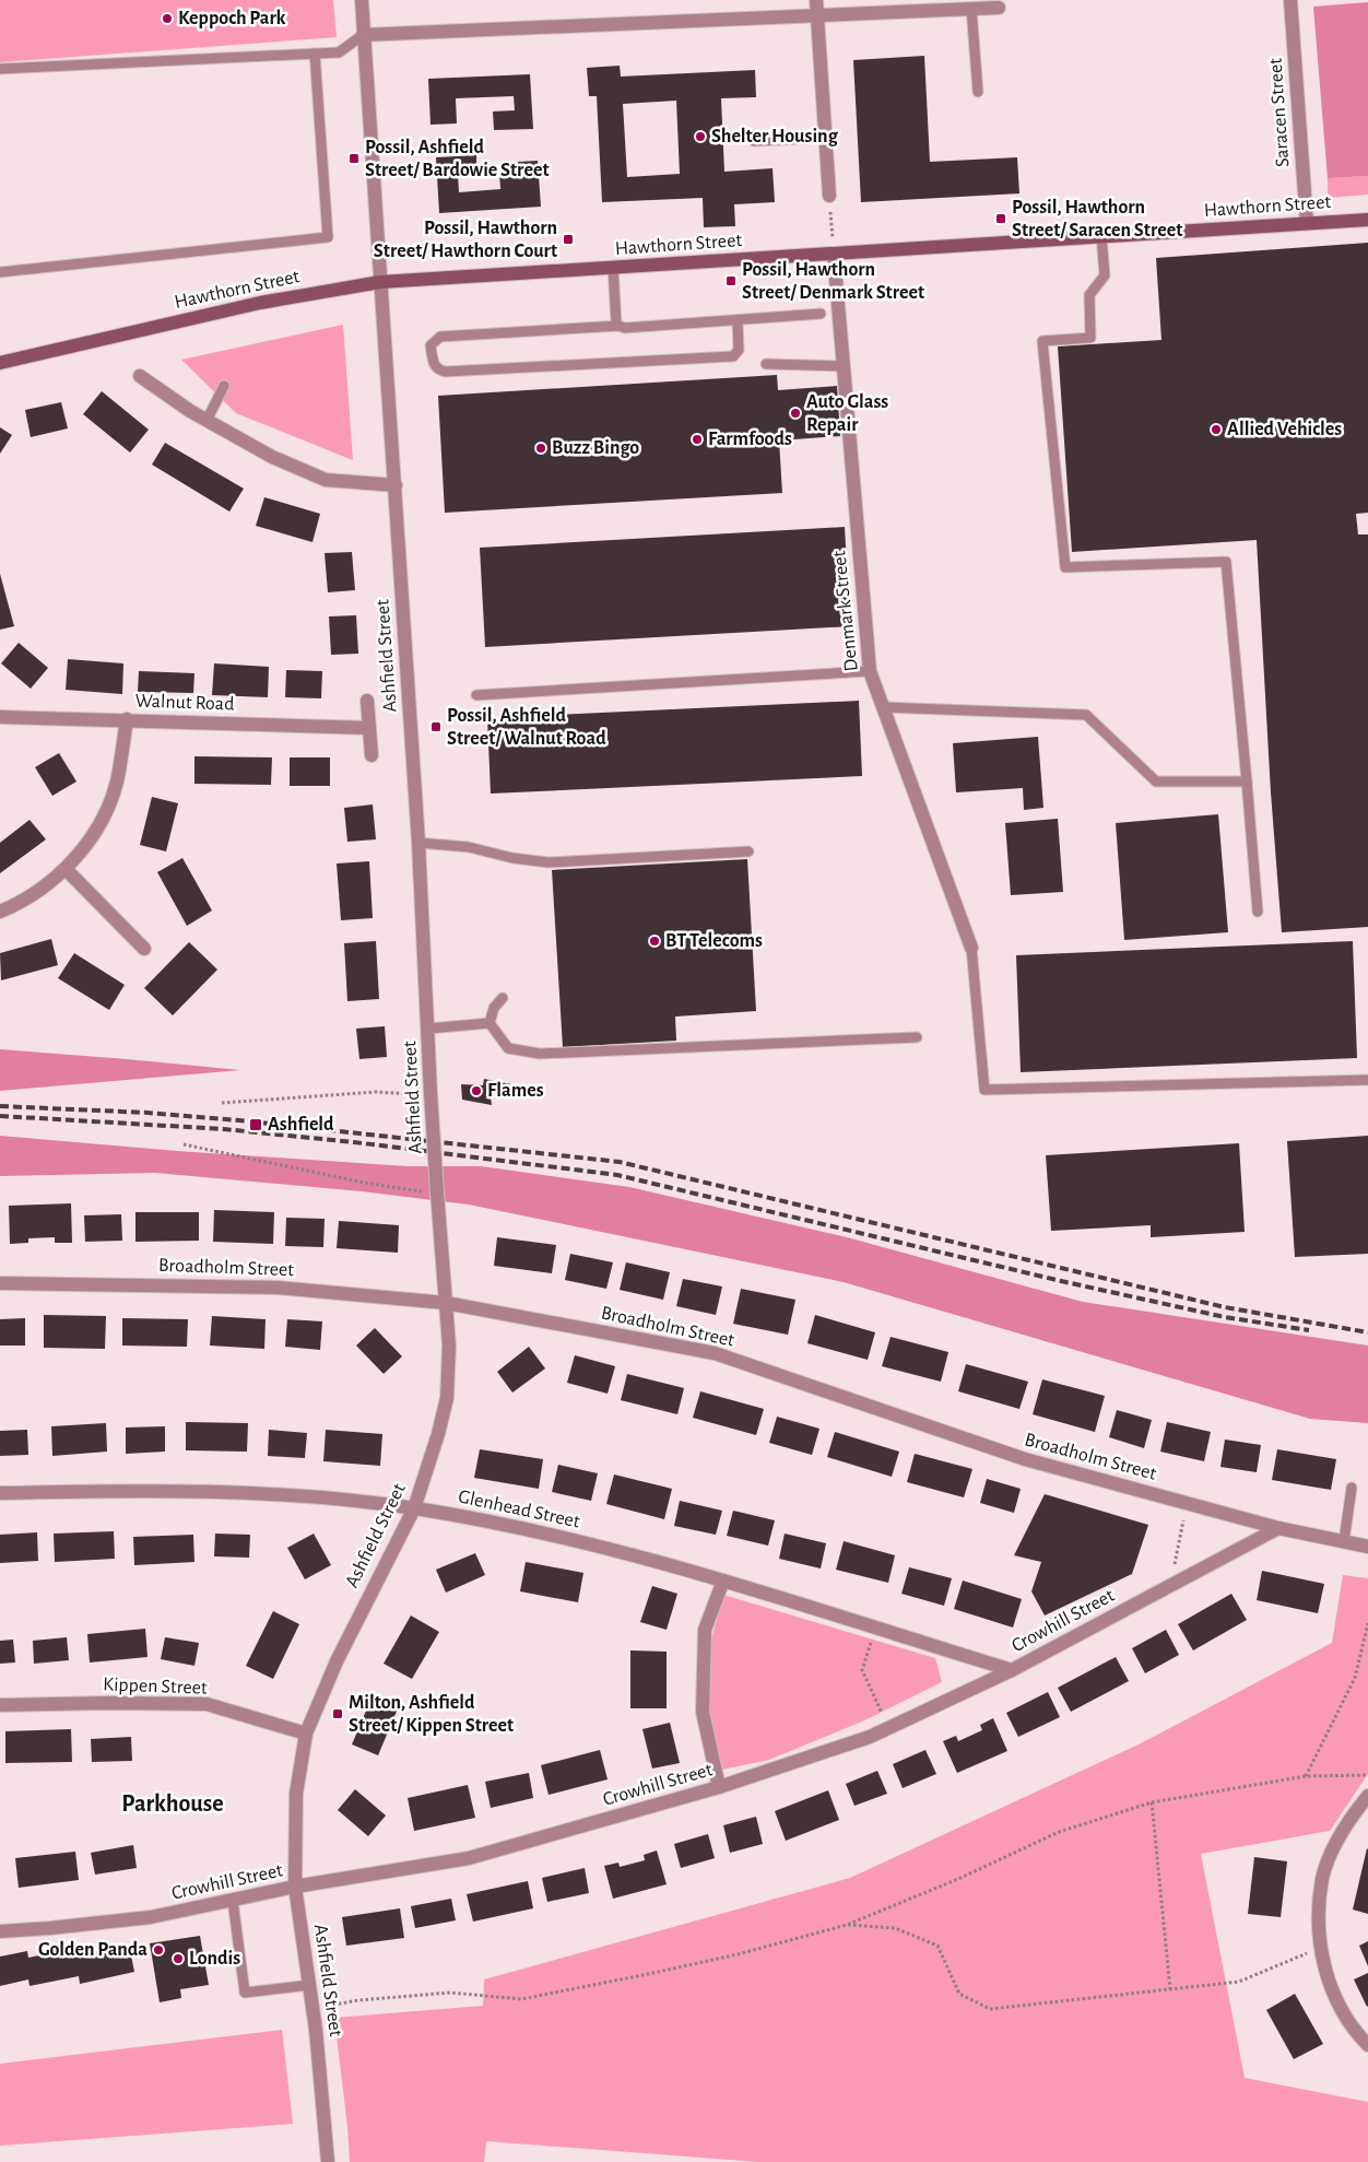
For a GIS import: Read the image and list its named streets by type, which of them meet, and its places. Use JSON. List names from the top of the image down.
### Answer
{
  "streets": {
    "main road": ["Hawthorn Street"],
    "street": [
      "Saracen Street",
      "Denmark Street",
      "Ashfield Street",
      "Walnut Road",
      "Broadholm Street",
      "Glenhead Street",
      "Crowhill Street",
      "Kippen Street"
    ]
  },
  "crossings": [
    ["Saracen Street", "Hawthorn Street"],
    ["Hawthorn Street", "Denmark Street"],
    ["Hawthorn Street", "Ashfield Street"],
    ["Ashfield Street", "Broadholm Street"],
    ["Ashfield Street", "Glenhead Street"],
    ["Ashfield Street", "Crowhill Street"],
    ["Ashfield Street", "Kippen Street"],
    ["Broadholm Street", "Crowhill Street"],
    ["Glenhead Street", "Crowhill Street"]
  ],
  "districts": ["Parkhouse"],
  "places": {
    "other": [
      "Keppoch Park",
      "Shelter Housing",
      "Auto Glass Repair",
      "Allied Vehicles",
      "Farmfoods",
      "Buzz Bingo",
      "BT Telecoms",
      "Flames",
      "Golden Panda",
      "Londis"
    ],
    "transit": [
      "Possil, Ashfield Street/ Bardowie Street",
      "Possil, Hawthorn Street/ Saracen Street",
      "Possil, Hawthorn Street/ Hawthorn Court",
      "Possil, Hawthorn Street/ Denmark Street",
      "Possil, Ashfield Street/ Walnut Road",
      "Ashfield",
      "Milton, Ashfield Street/ Kippen Street"
    ]
  }
}
